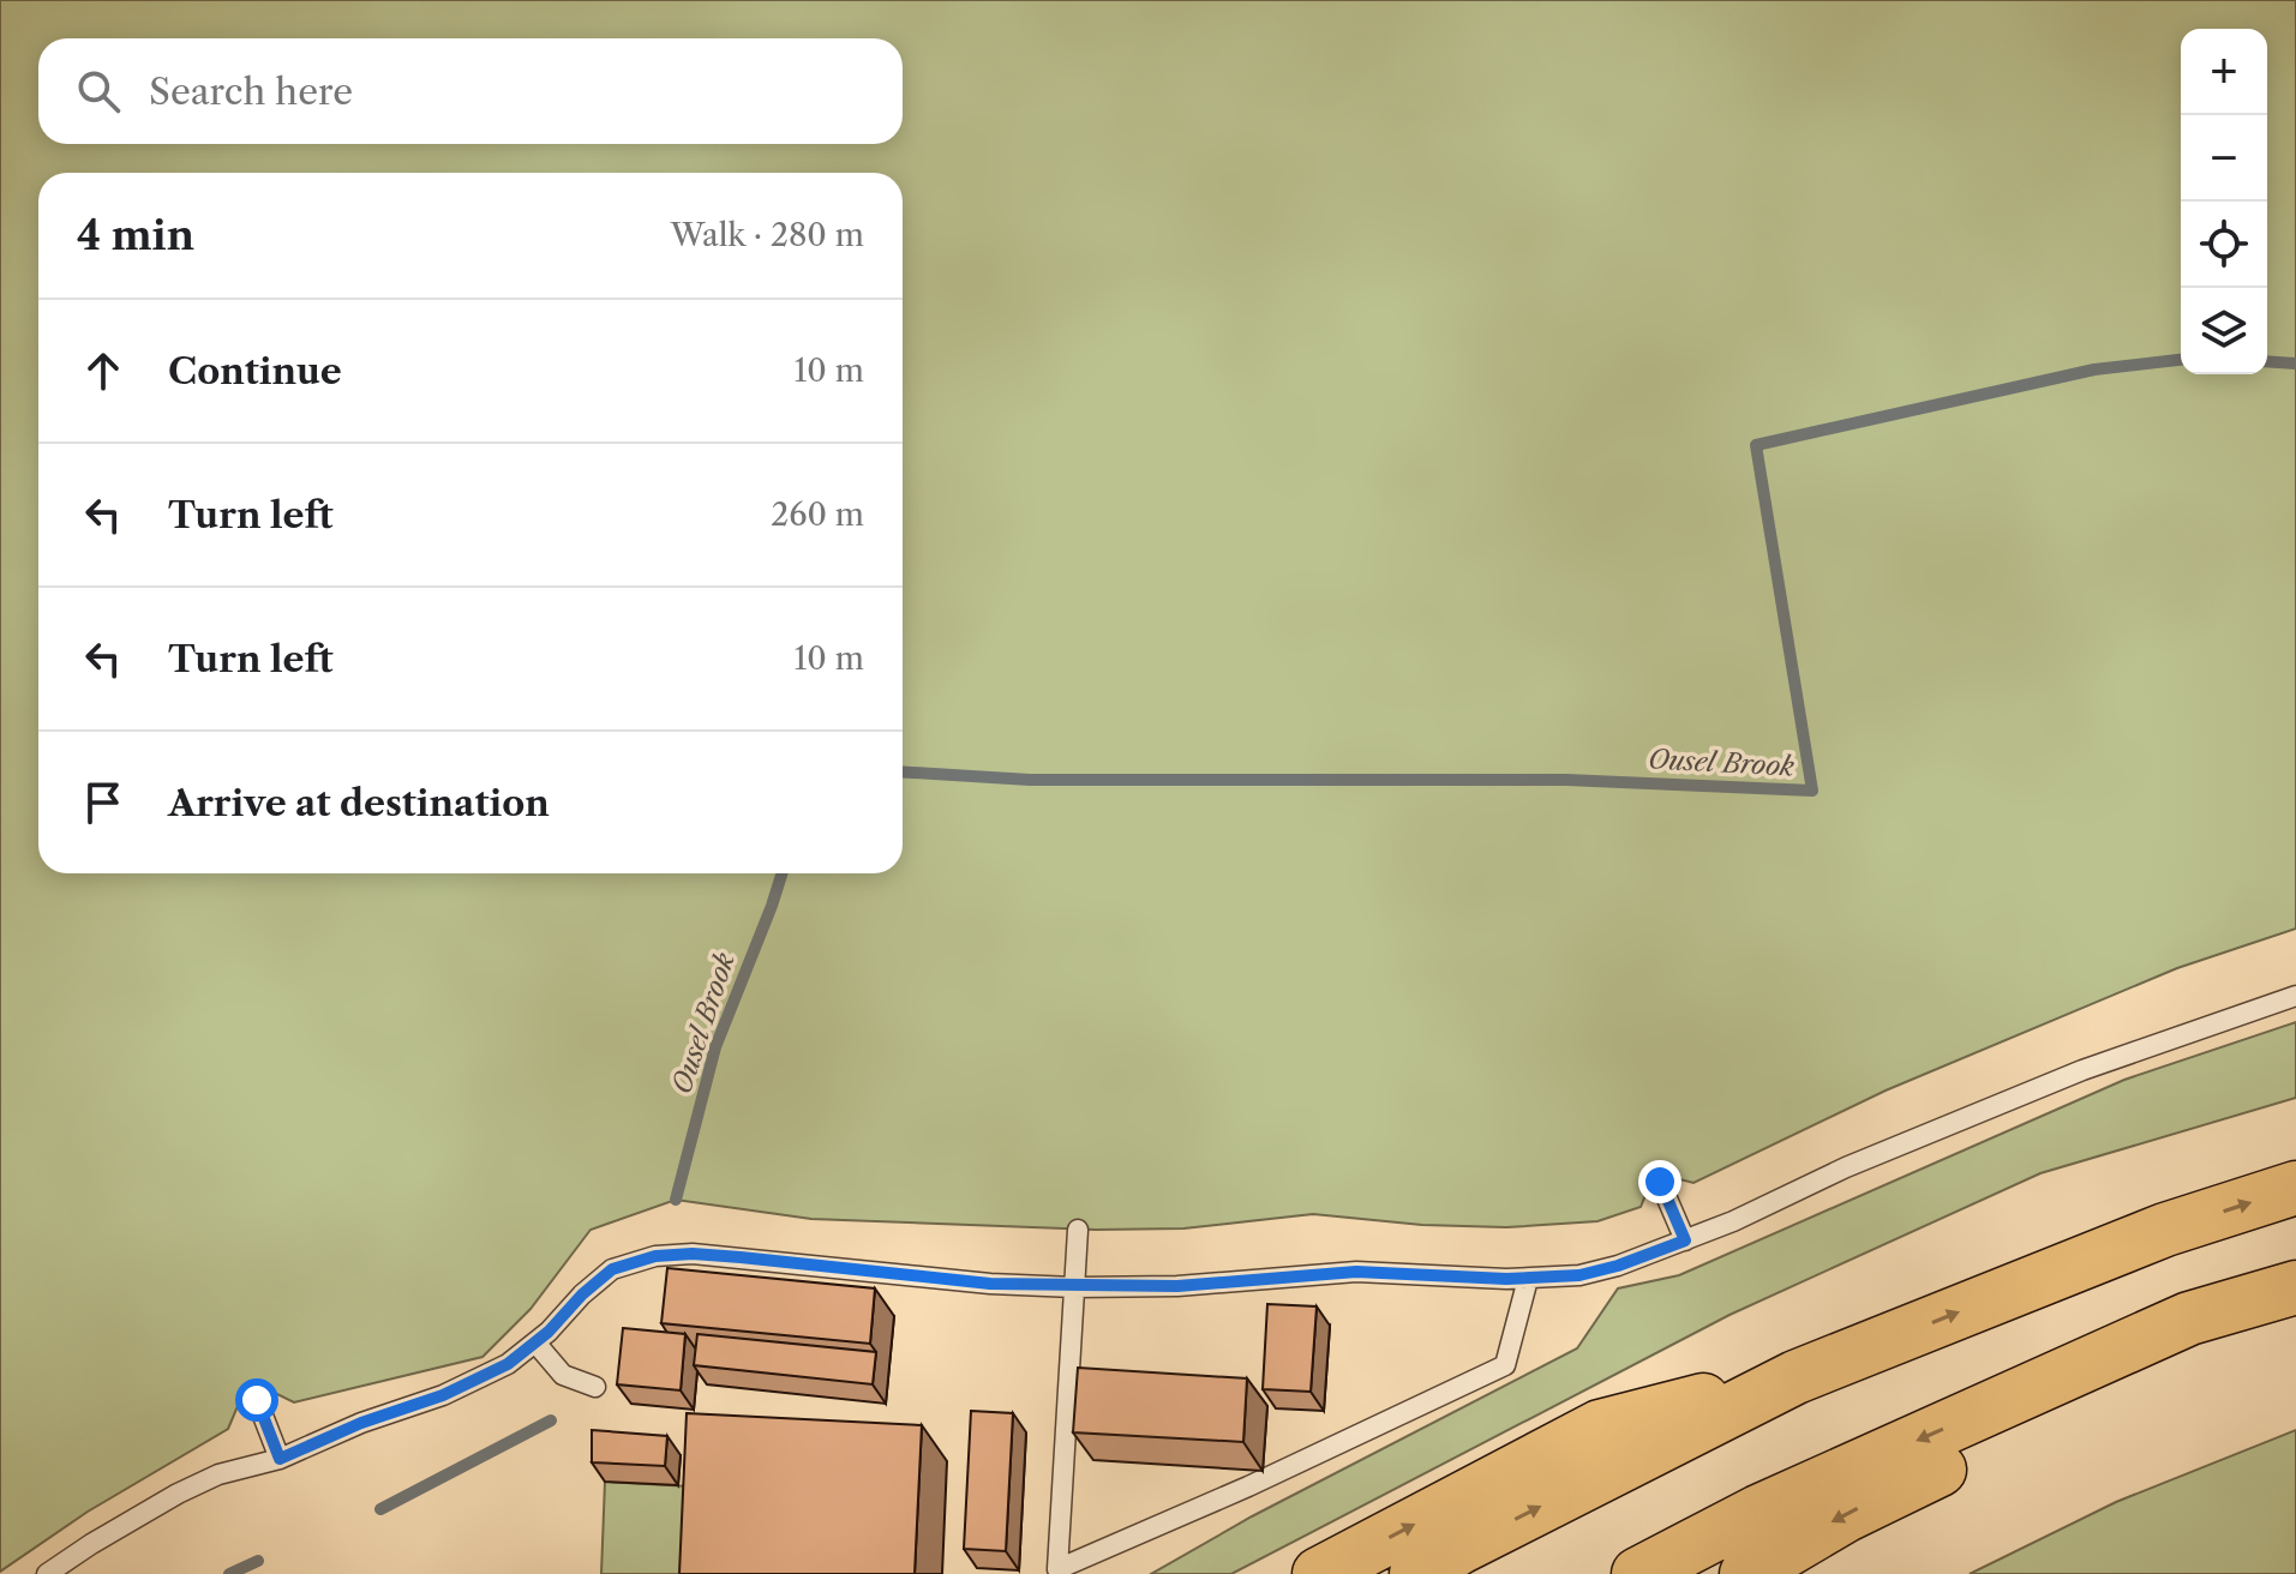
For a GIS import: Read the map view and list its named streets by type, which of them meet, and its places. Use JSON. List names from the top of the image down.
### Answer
{
  "water": ["Ousel Brook"],
  "page": {
    "map_buttons": ["+", "−"],
    "search": "Search here",
    "heading": ["4 min", "Walk · 280 m"],
    "list": [
      ["Continue", "10 m"],
      ["Turn left", "260 m"],
      ["Turn left", "10 m"],
      "Arrive at destination"
    ]
  }
}
